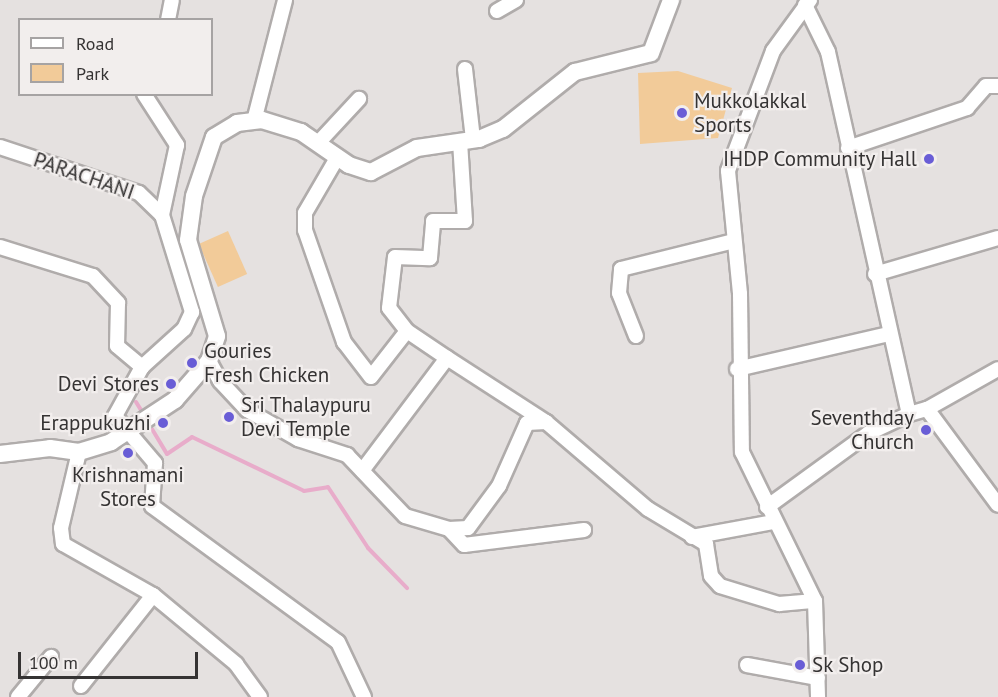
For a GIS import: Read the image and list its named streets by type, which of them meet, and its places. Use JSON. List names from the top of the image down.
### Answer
{
  "streets": {
    "street": ["PARACHANI"]
  },
  "places": [
    "Mukkolakkal Sports",
    "IHDP Community Hall",
    "Gouries Fresh Chicken",
    "Devi Stores",
    "Sri Thalaypuru Devi Temple",
    "Erappukuzhi",
    "Seventhday Church",
    "Krishnamani Stores",
    "Sk Shop"
  ],
  "legend": ["Road", "Park"],
  "scale_bar": "100 m"
}
